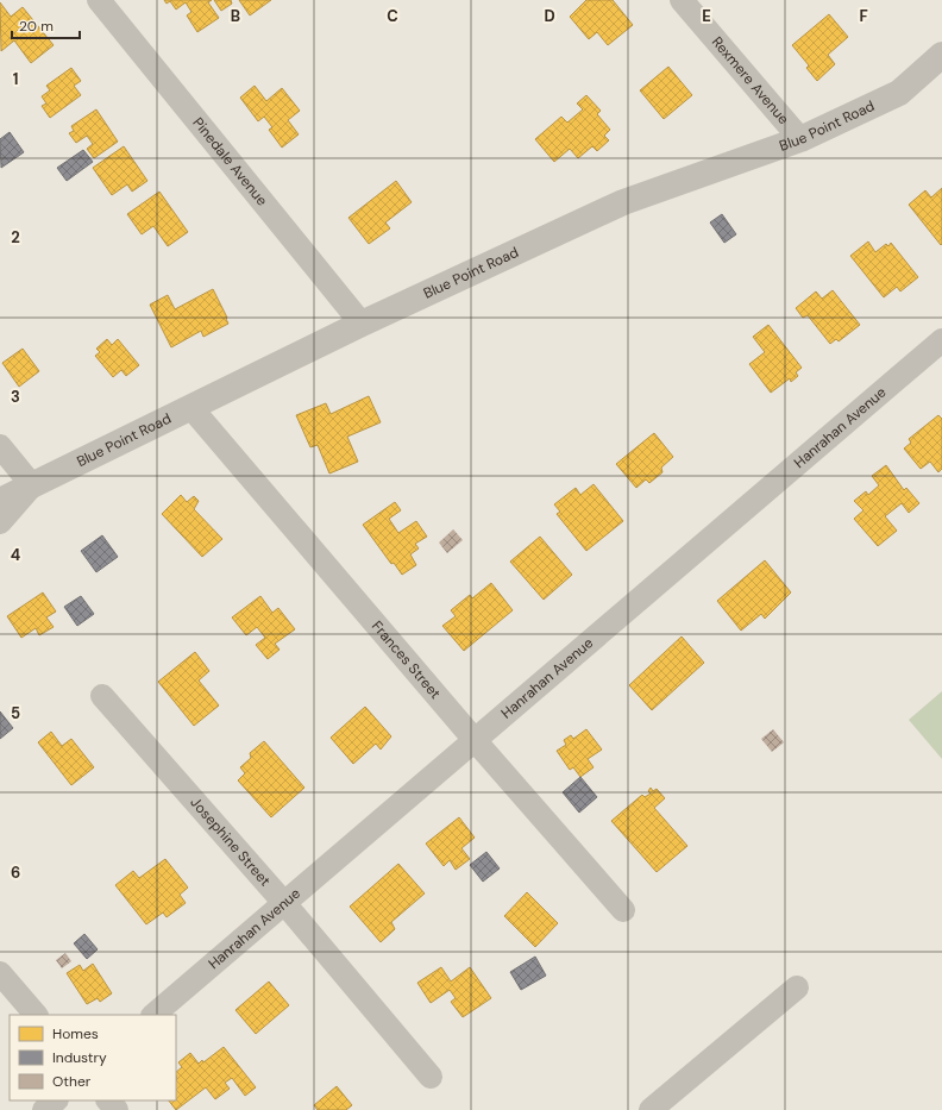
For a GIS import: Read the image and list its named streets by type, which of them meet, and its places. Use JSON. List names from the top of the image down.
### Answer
{
  "streets": {
    "street": [
      "Rexmere Avenue",
      "Blue Point Road",
      "Pinedale Avenue",
      "Hanrahan Avenue",
      "Frances Street",
      "Josephine Street"
    ]
  },
  "crossings": [
    ["Rexmere Avenue", "Blue Point Road"],
    ["Blue Point Road", "Pinedale Avenue"],
    ["Blue Point Road", "Frances Street"],
    ["Hanrahan Avenue", "Frances Street"],
    ["Hanrahan Avenue", "Josephine Street"]
  ],
  "legend": ["Homes", "Industry", "Other"],
  "scale_bar": "20 m",
  "grid": {
    "columns": [
      "B",
      "C",
      "D",
      "E",
      "F"
    ],
    "rows": [
      "1",
      "2",
      "3",
      "4",
      "5",
      "6"
    ]
  }
}
